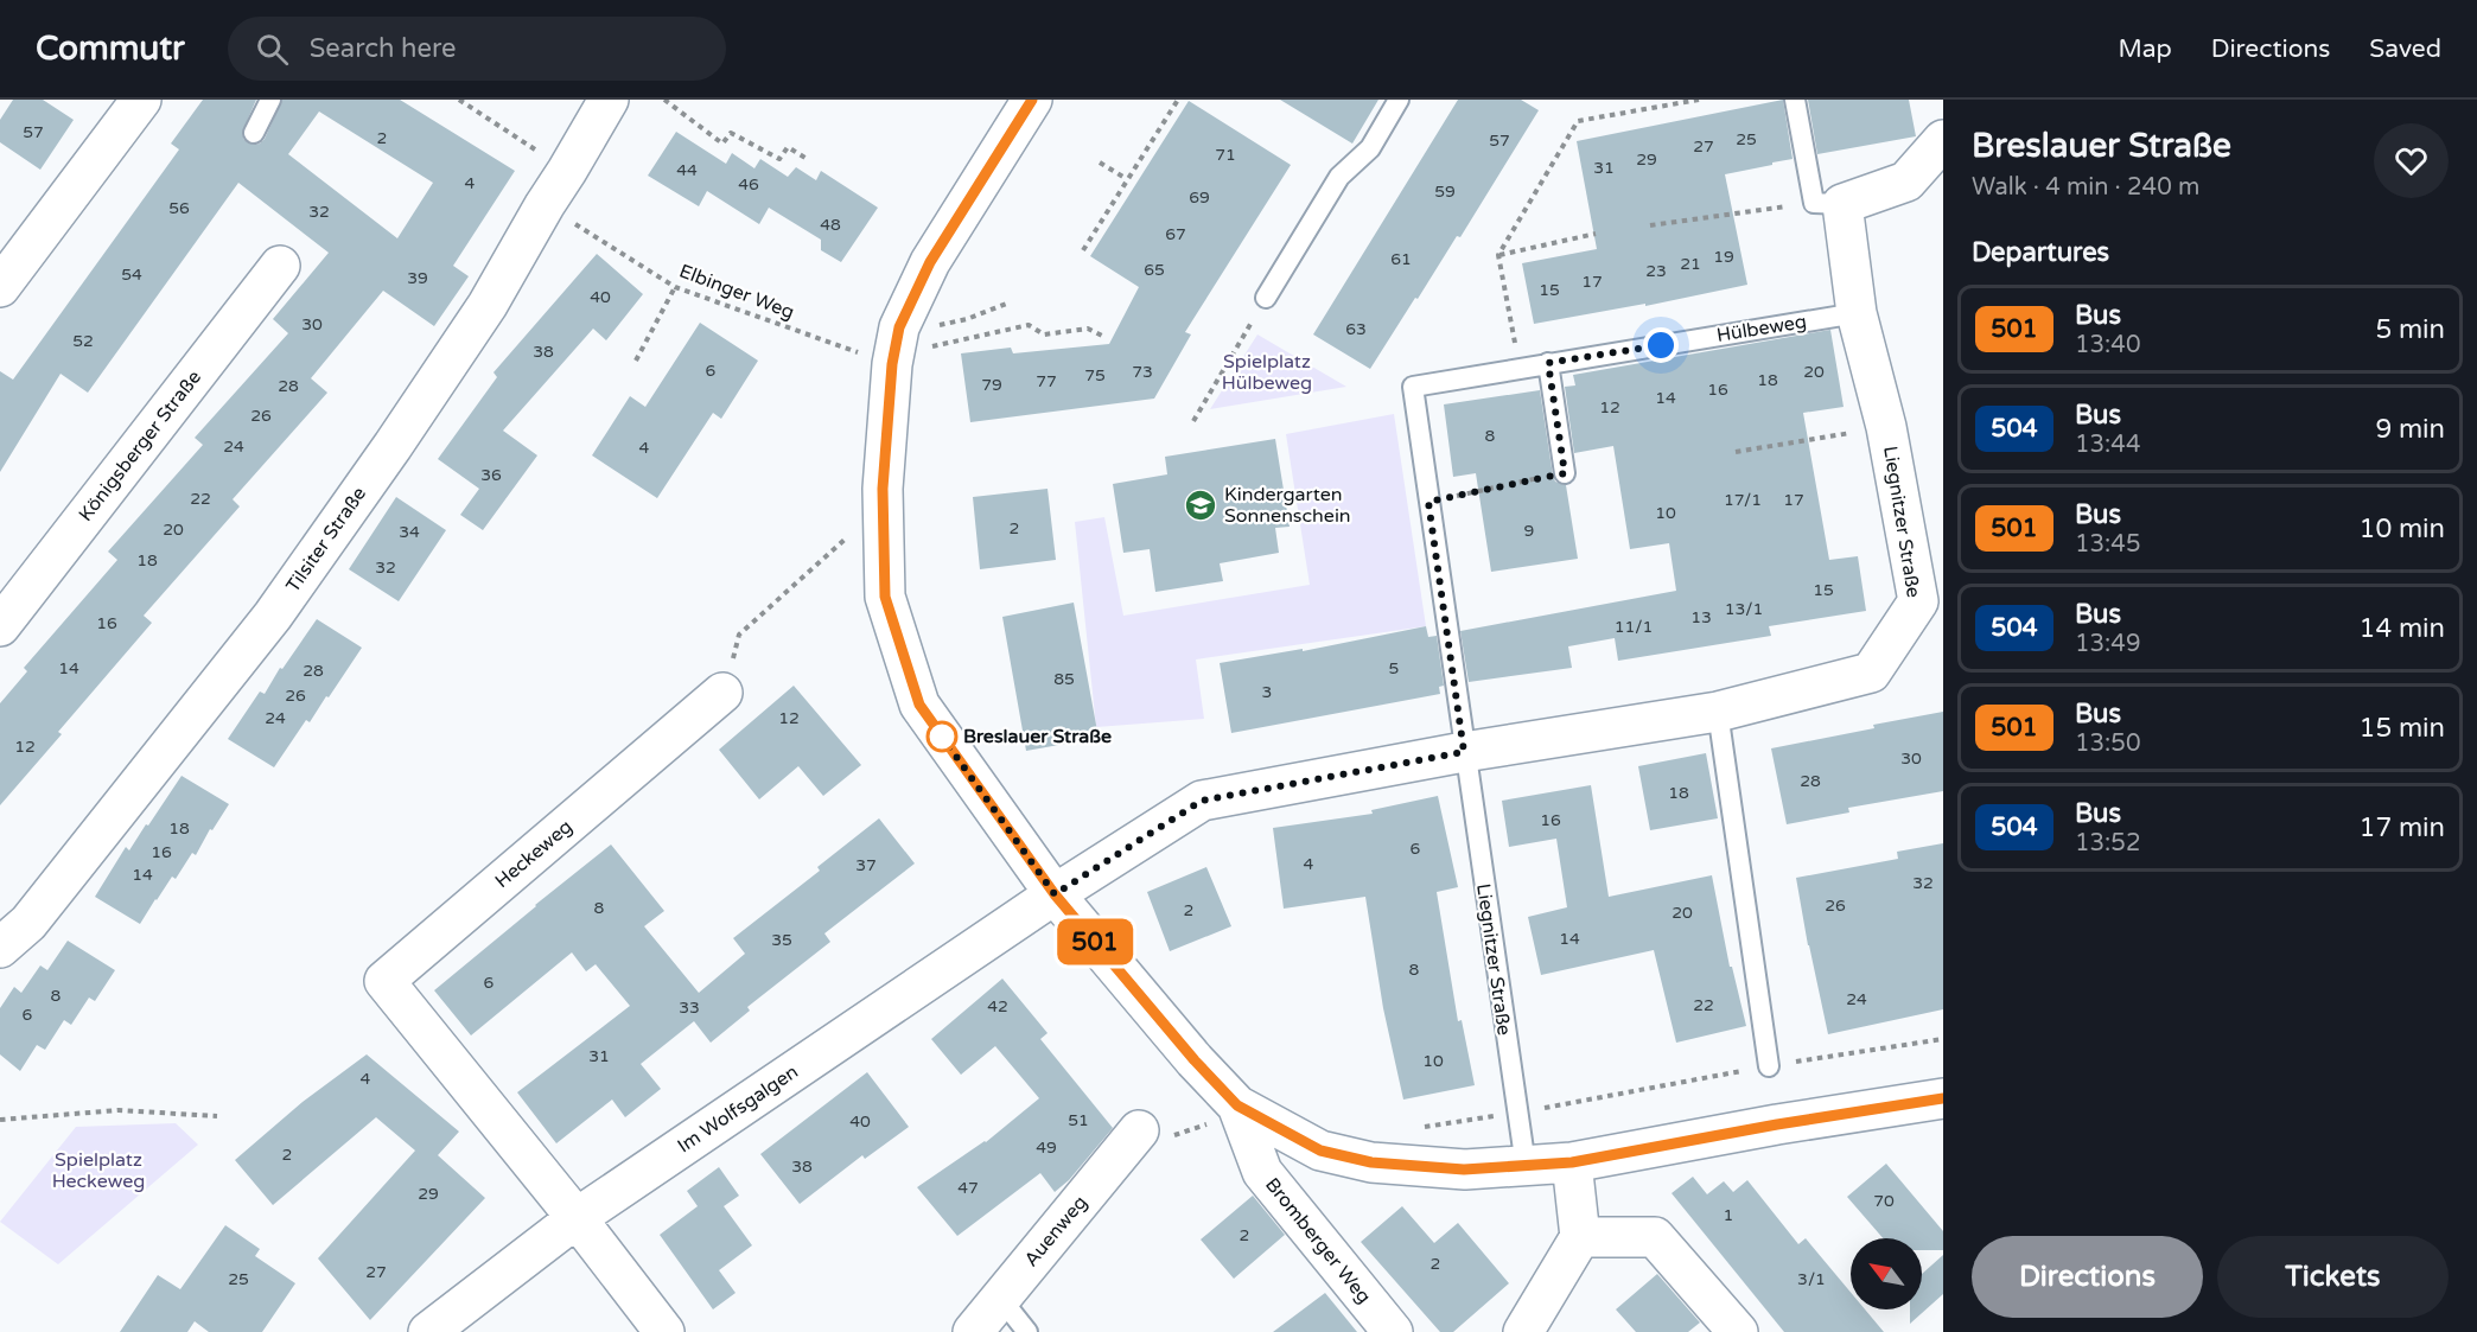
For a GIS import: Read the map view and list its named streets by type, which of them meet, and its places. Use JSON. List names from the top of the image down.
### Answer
{
  "streets": {
    "street": [
      "Königsberger Straße",
      "Liegnitzer Straße",
      "Tilsiter Straße",
      "Heckeweg",
      "Im Wolfsgalgen",
      "Auenweg",
      "Bromberger Weg"
    ],
    "lane": ["Hülbeweg"],
    "path": ["Elbinger Weg"]
  },
  "crossings": [
    ["Elbinger Weg", "Tilsiter Straße"],
    ["Hülbeweg", "Liegnitzer Straße"],
    ["Liegnitzer Straße", "Im Wolfsgalgen"],
    ["Heckeweg", "Im Wolfsgalgen"]
  ],
  "parks": ["Spielplatz Hülbeweg", "Spielplatz Heckeweg"],
  "places": {
    "school or university": ["Kindergarten Sonnenschein"],
    "other": ["Breslauer Straße"]
  },
  "lines": ["bus line 501"],
  "house_numbers": [
    "57",
    "2",
    "25",
    "57",
    "27",
    "71",
    "29",
    "31",
    "44",
    "4",
    "46",
    "59",
    "69",
    "56",
    "32",
    "48",
    "67",
    "19",
    "61",
    "21",
    "65",
    "23",
    "54",
    "39",
    "17",
    "15",
    "40",
    "30",
    "63",
    "52",
    "38",
    "6",
    "73",
    "20",
    "75",
    "18",
    "77",
    "79",
    "28",
    "16",
    "14",
    "12",
    "26",
    "8",
    "24",
    "4",
    "36",
    "22",
    "17/1",
    "17",
    "10",
    "2",
    "20",
    "9",
    "34",
    "18",
    "32",
    "15",
    "13/1",
    "13",
    "16",
    "11/1",
    "14",
    "5",
    "28",
    "85",
    "3",
    "26",
    "24",
    "12",
    "12",
    "30",
    "28",
    "18",
    "16",
    "18",
    "6",
    "16",
    "4",
    "37",
    "14",
    "32",
    "26",
    "8",
    "2",
    "20",
    "14",
    "35",
    "8",
    "6",
    "8",
    "24",
    "22",
    "42",
    "33",
    "6",
    "31",
    "10",
    "4",
    "51",
    "40",
    "49",
    "2",
    "38",
    "47",
    "29",
    "70",
    "1",
    "2",
    "2",
    "27",
    "25",
    "3/1"
  ],
  "north": "top left",
  "page": {
    "header": "Commutr",
    "search": "Search here",
    "nav": ["Map", "Directions", "Saved"],
    "on_map": "501",
    "heading": [
      ["Breslauer Straße", "Walk · 4 min · 240 m"],
      "Departures"
    ],
    "list": [
      {
        "mark": "501",
        "name": "Bus",
        "note": "13:40",
        "value": "5 min"
      },
      {
        "mark": "504",
        "name": "Bus",
        "note": "13:44",
        "value": "9 min"
      },
      {
        "mark": "501",
        "name": "Bus",
        "note": "13:45",
        "value": "10 min"
      },
      {
        "mark": "504",
        "name": "Bus",
        "note": "13:49",
        "value": "14 min"
      },
      {
        "mark": "501",
        "name": "Bus",
        "note": "13:50",
        "value": "15 min"
      },
      {
        "mark": "504",
        "name": "Bus",
        "note": "13:52",
        "value": "17 min"
      }
    ],
    "buttons": ["Directions", "Tickets"]
  }
}
